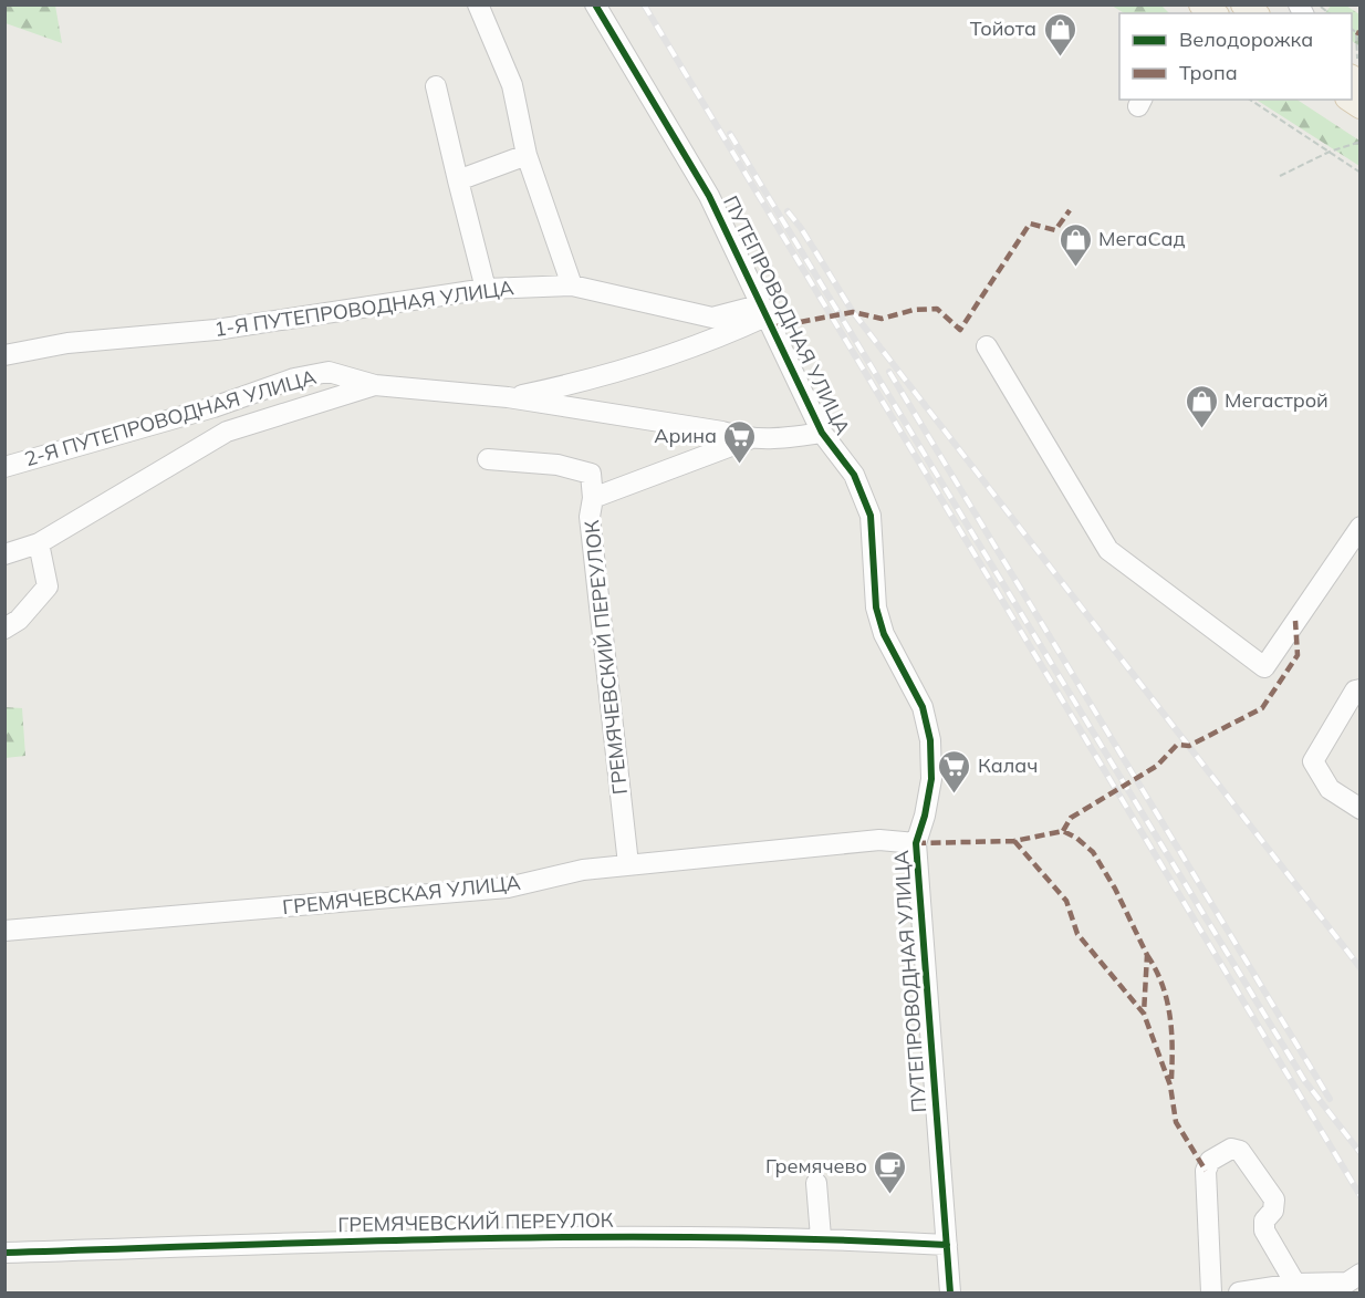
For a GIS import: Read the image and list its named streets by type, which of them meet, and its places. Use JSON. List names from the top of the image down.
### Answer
{
  "streets": {
    "street": [
      "1-Я ПУТЕПРОВОДНАЯ УЛИЦА",
      "ПУТЕПРОВОДНАЯ УЛИЦА",
      "2-Я ПУТЕПРОВОДНАЯ УЛИЦА",
      "ГРЕМЯЧЕВСКИЙ ПЕРЕУЛОК",
      "ГРЕМЯЧЕВСКАЯ УЛИЦА"
    ]
  },
  "crossings": [
    ["1-Я ПУТЕПРОВОДНАЯ УЛИЦА", "ПУТЕПРОВОДНАЯ УЛИЦА"],
    ["ПУТЕПРОВОДНАЯ УЛИЦА", "2-Я ПУТЕПРОВОДНАЯ УЛИЦА"],
    ["ПУТЕПРОВОДНАЯ УЛИЦА", "ГРЕМЯЧЕВСКИЙ ПЕРЕУЛОК"],
    ["ПУТЕПРОВОДНАЯ УЛИЦА", "ГРЕМЯЧЕВСКАЯ УЛИЦА"],
    ["2-Я ПУТЕПРОВОДНАЯ УЛИЦА", "ГРЕМЯЧЕВСКИЙ ПЕРЕУЛОК"],
    ["ГРЕМЯЧЕВСКИЙ ПЕРЕУЛОК", "ГРЕМЯЧЕВСКАЯ УЛИЦА"]
  ],
  "places": {
    "shop": ["Тойота", "МегаСад", "Мегастрой"],
    "supermarket": ["Арина", "Калач"],
    "cafe": ["Гремячево"]
  },
  "legend": ["Велодорожка", "Тропа"]
}
